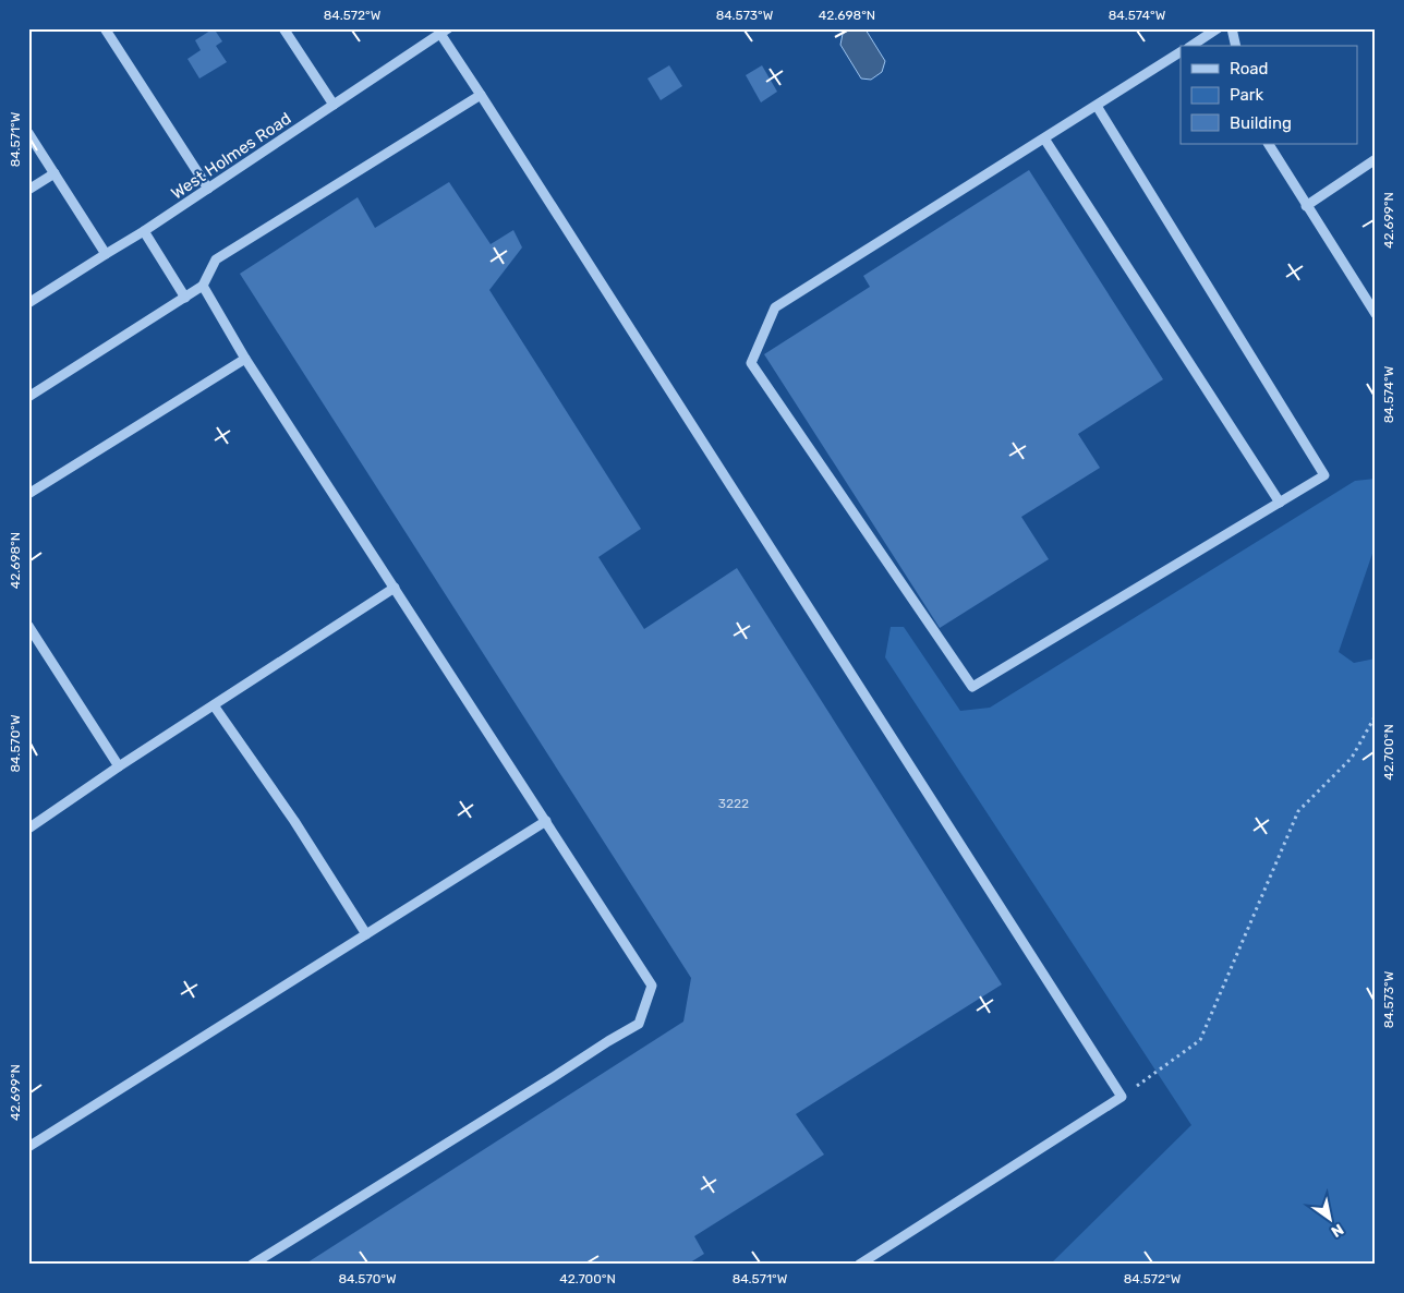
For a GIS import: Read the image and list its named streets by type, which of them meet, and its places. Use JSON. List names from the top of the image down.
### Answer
{
  "streets": {
    "street": ["West Holmes Road"]
  },
  "house_numbers": ["3222"],
  "legend": ["Road", "Park", "Building"],
  "north": "bottom right",
  "coordinates": [
    "84.572°W",
    "84.573°W",
    "42.698°N",
    "84.574°W",
    "84.571°W",
    "42.699°N",
    "84.570°W",
    "42.700°N"
  ]
}
